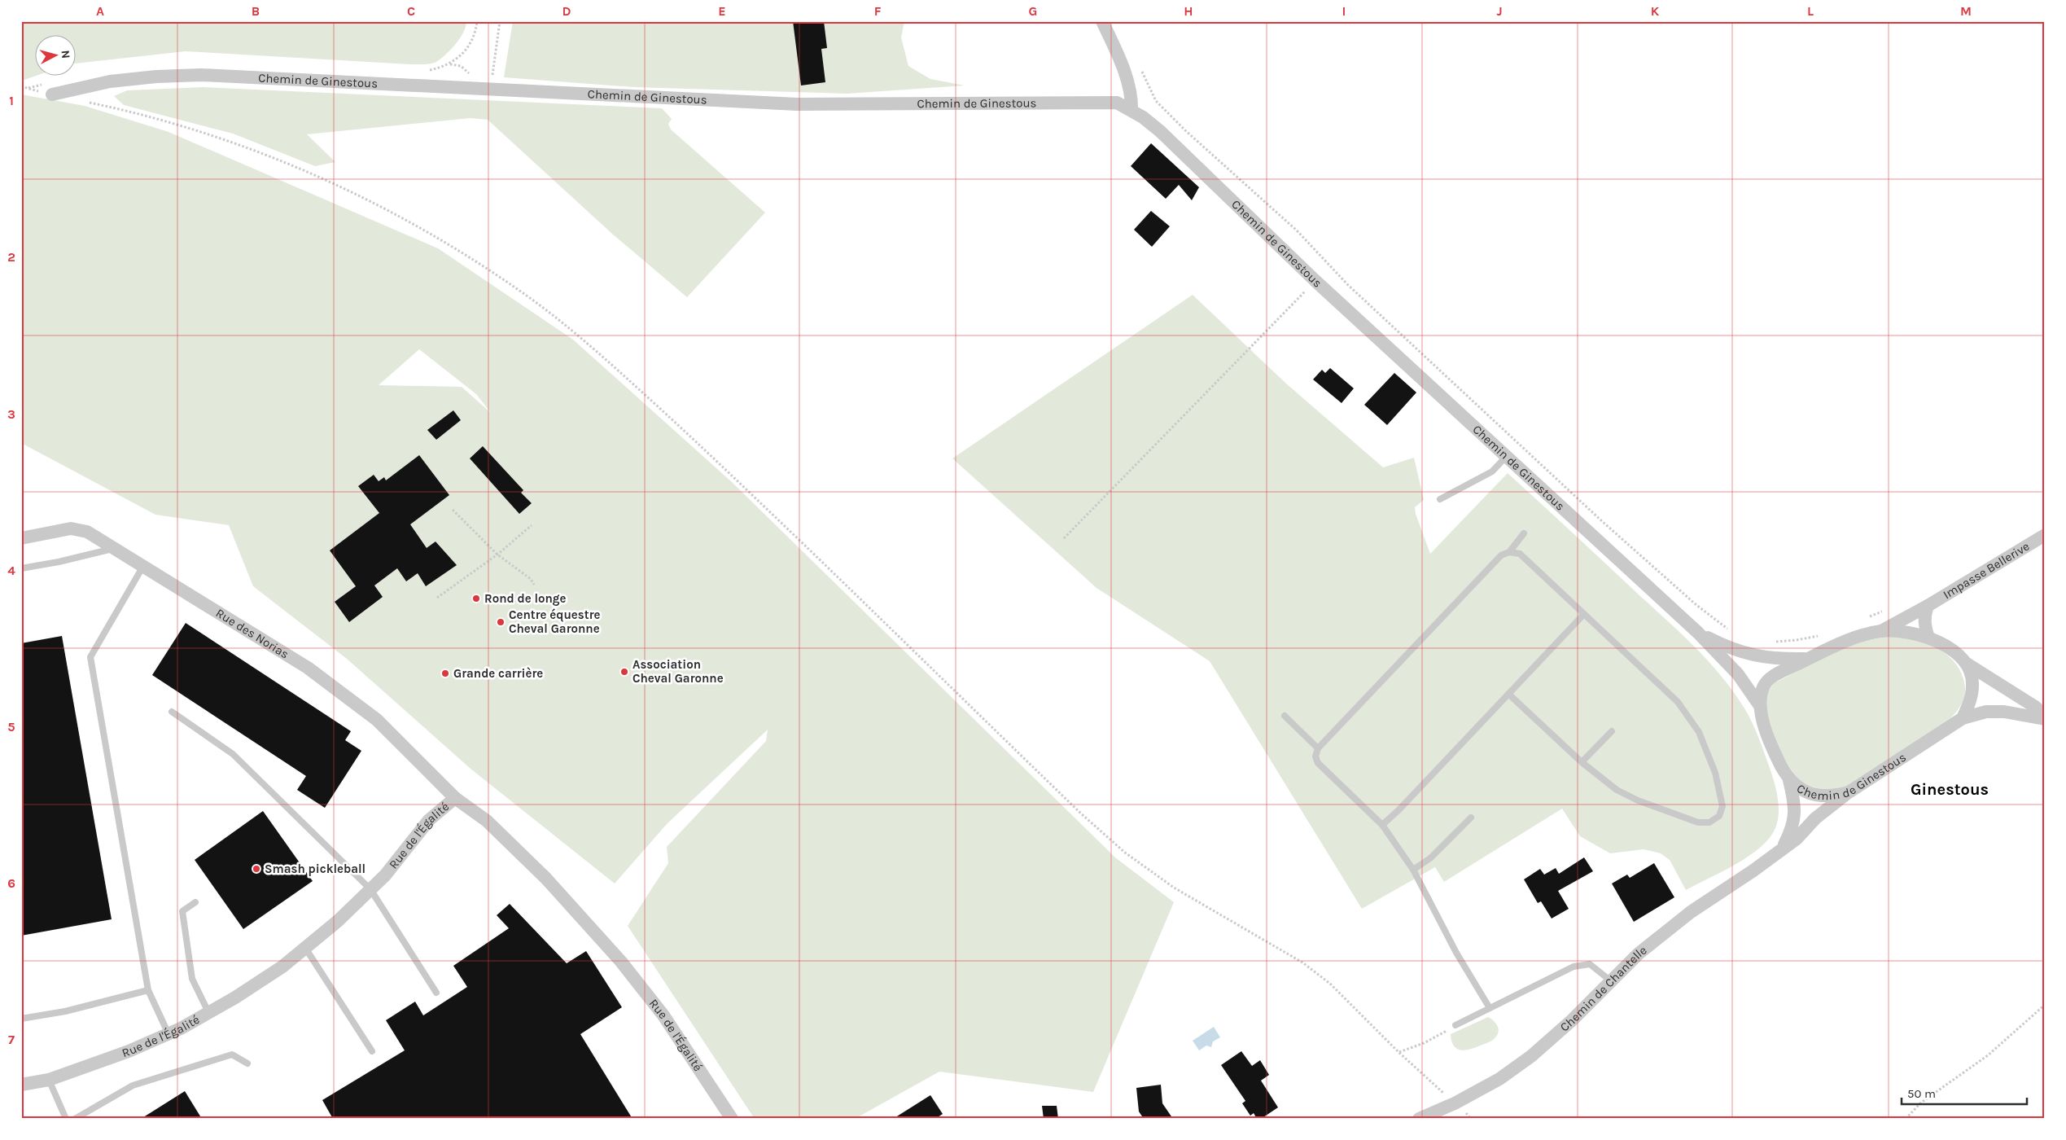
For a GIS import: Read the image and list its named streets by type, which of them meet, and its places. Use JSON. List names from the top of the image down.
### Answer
{
  "streets": {
    "street": [
      "Chemin de Ginestous",
      "Impasse Bellerive",
      "Rue des Norias",
      "Rue de l'Égalité",
      "Chemin de Chantelle"
    ]
  },
  "crossings": [
    ["Chemin de Ginestous", "Impasse Bellerive"],
    ["Chemin de Ginestous", "Chemin de Chantelle"],
    ["Rue des Norias", "Rue de l'Égalité"]
  ],
  "districts": ["Ginestous"],
  "places": [
    "Rond de longe",
    "Centre équestre Cheval Garonne",
    "Association Cheval Garonne",
    "Grande carrière",
    "Smash pickleball"
  ],
  "scale_bar": "50 m",
  "north": "right",
  "grid": {
    "columns": [
      "A",
      "B",
      "C",
      "D",
      "E",
      "F",
      "G",
      "H",
      "I",
      "J",
      "K",
      "L",
      "M"
    ],
    "rows": [
      "1",
      "2",
      "3",
      "4",
      "5",
      "6",
      "7"
    ]
  }
}
